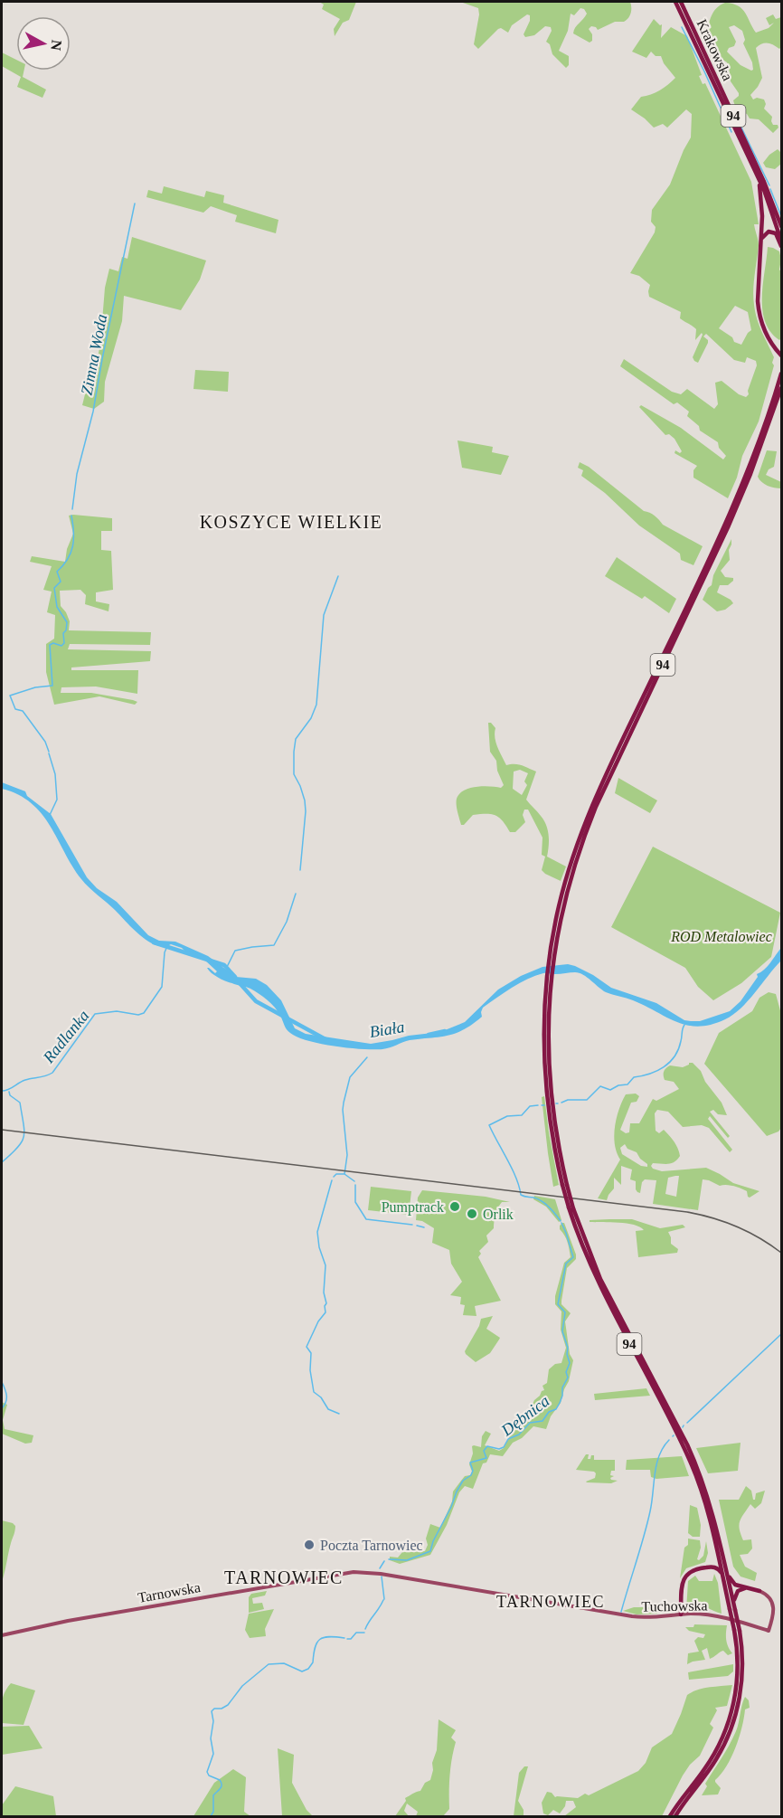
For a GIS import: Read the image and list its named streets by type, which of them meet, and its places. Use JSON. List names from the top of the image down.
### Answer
{
  "streets": {
    "main road": [
      "Krakowska",
      "94",
      "Tarnowska",
      "Tuchowska"
    ]
  },
  "crossings": [
    ["Krakowska", "94"],
    ["Tarnowska", "Tuchowska"]
  ],
  "districts": ["KOSZYCE WIELKIE", "TARNOWIEC", "TARNOWIEC"],
  "water": [
    "Zimna Woda",
    "Biała",
    "Radlanka",
    "Dębnica"
  ],
  "parks": ["ROD Metalowiec"],
  "places": ["Pumptrack", "Orlik", "Poczta Tarnowiec"],
  "north": "right"
}
